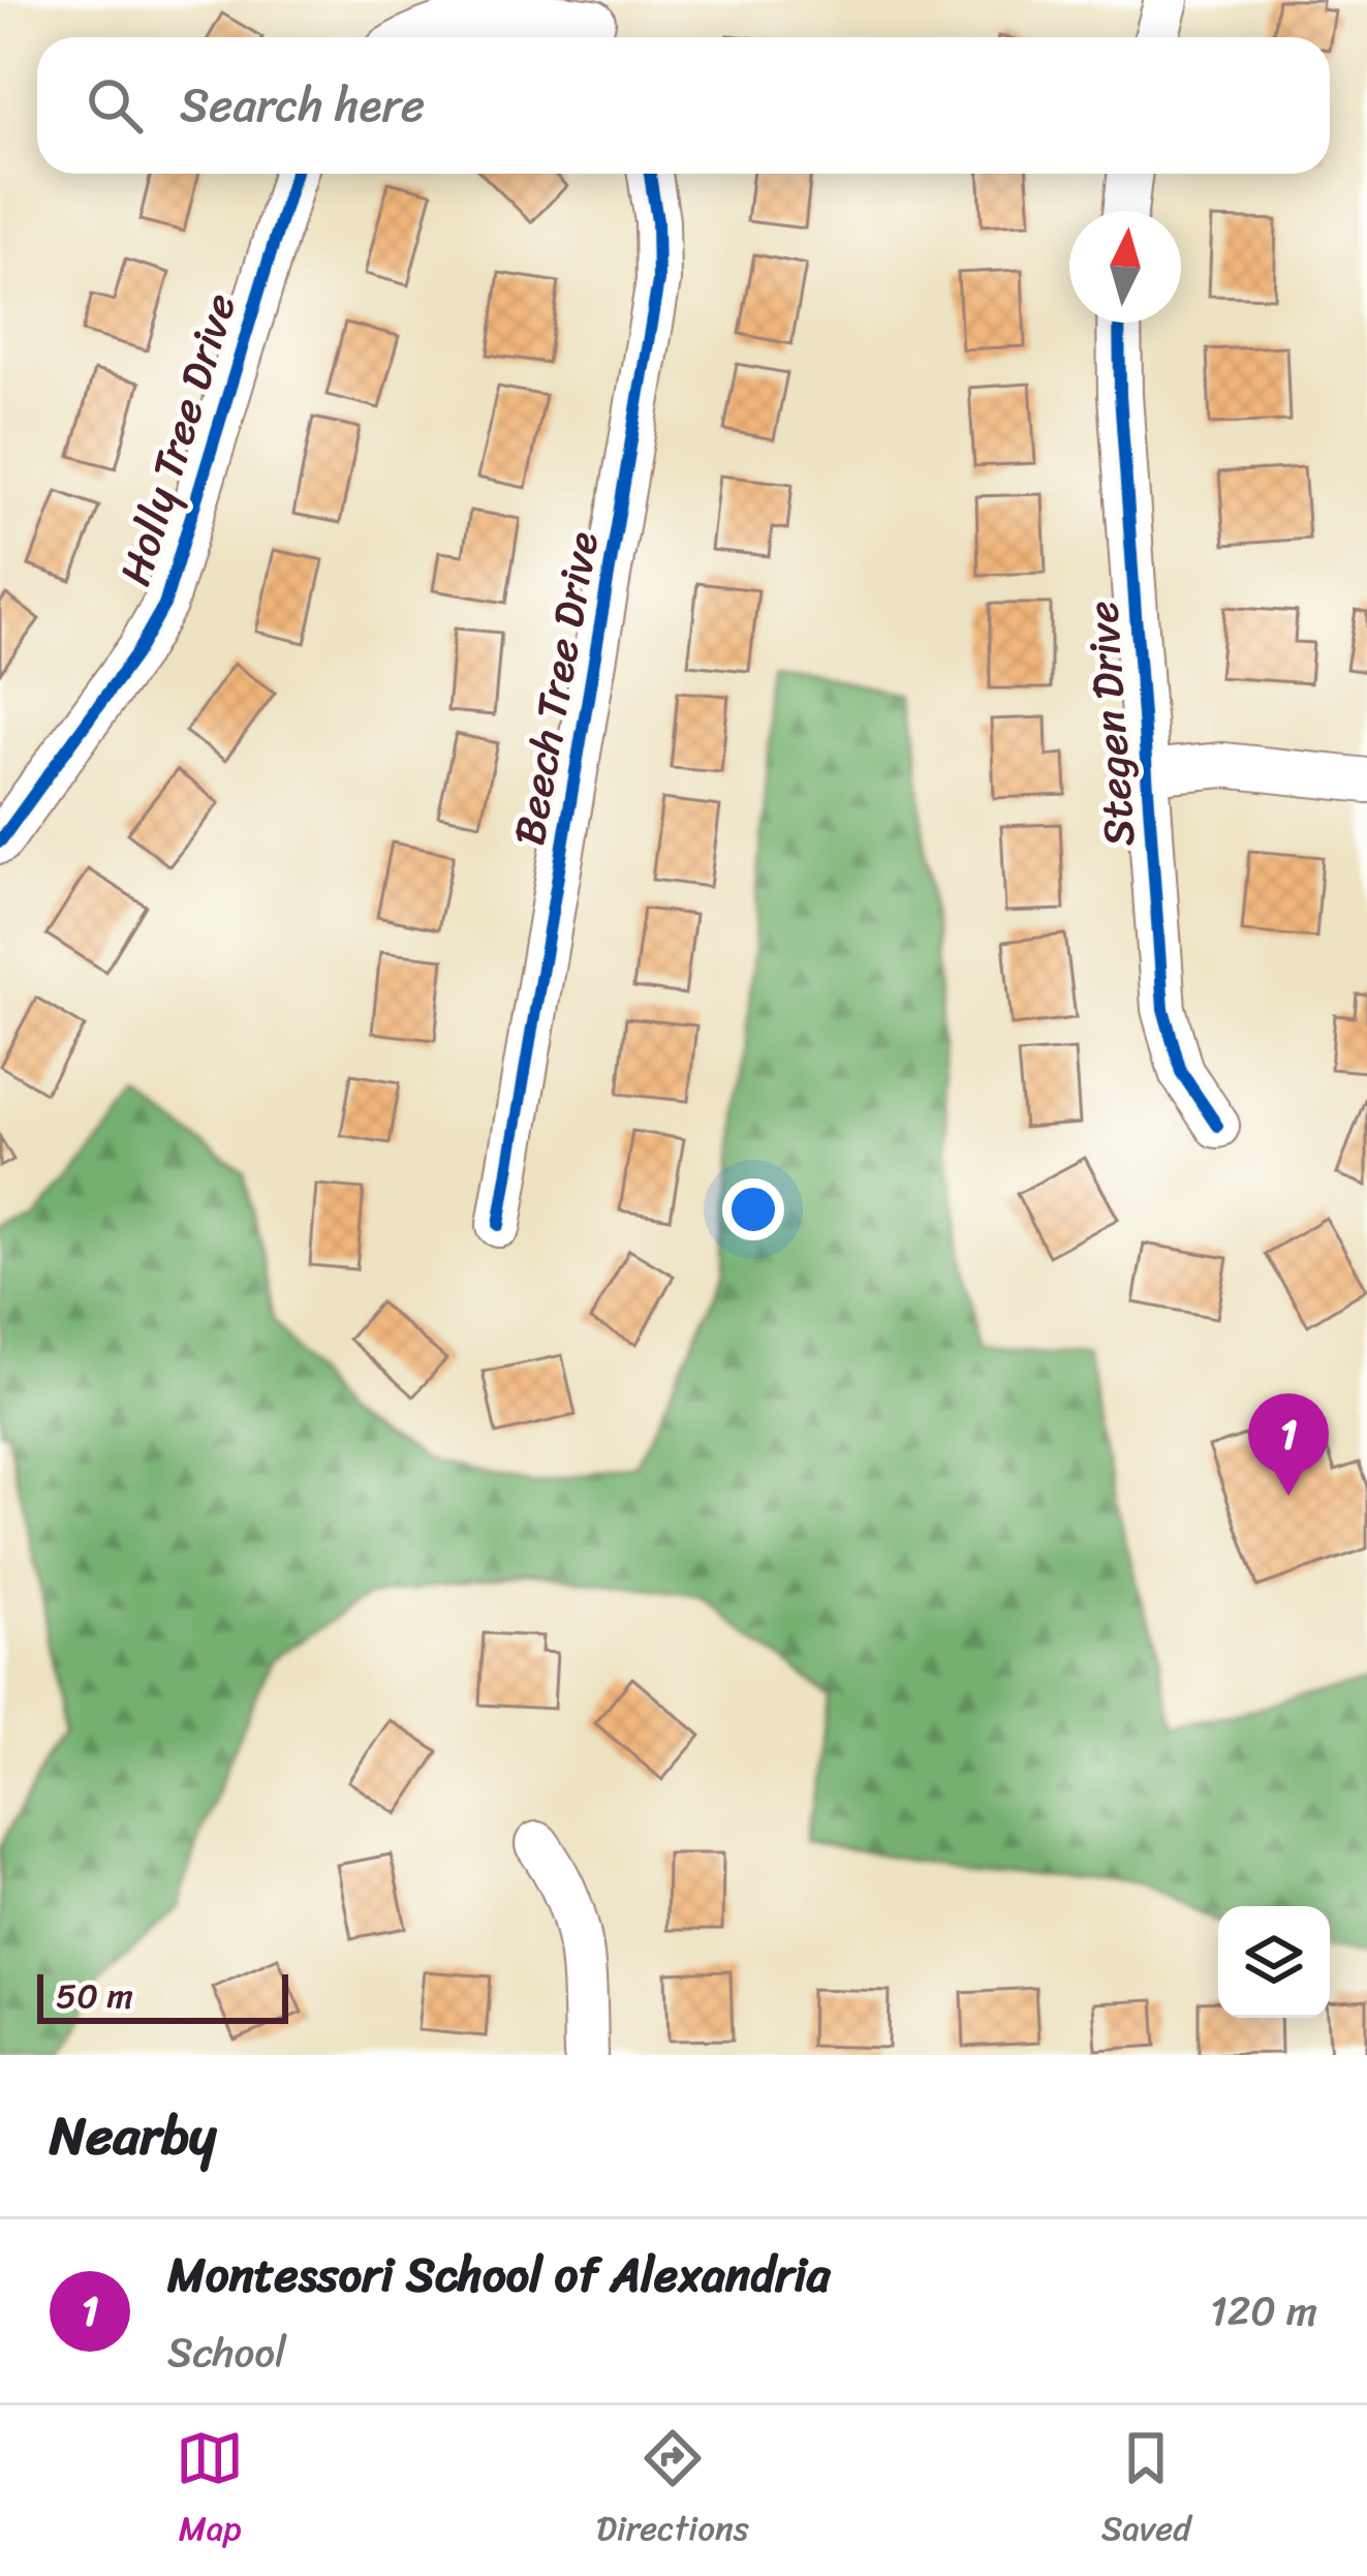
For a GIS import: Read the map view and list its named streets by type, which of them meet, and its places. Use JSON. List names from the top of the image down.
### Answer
{
  "streets": {
    "street": ["Holly Tree Drive", "Beech Tree Drive", "Stegen Drive"]
  },
  "scale_bar": "50 m",
  "north": "top",
  "page": {
    "search": "Search here",
    "pins": "1",
    "scale": "50 m",
    "heading": "Nearby",
    "list": [
      {
        "mark": "1",
        "name": "Montessori School of Alexandria",
        "note": "School",
        "value": "120 m"
      }
    ],
    "nav": ["Map", "Directions", "Saved"]
  }
}
